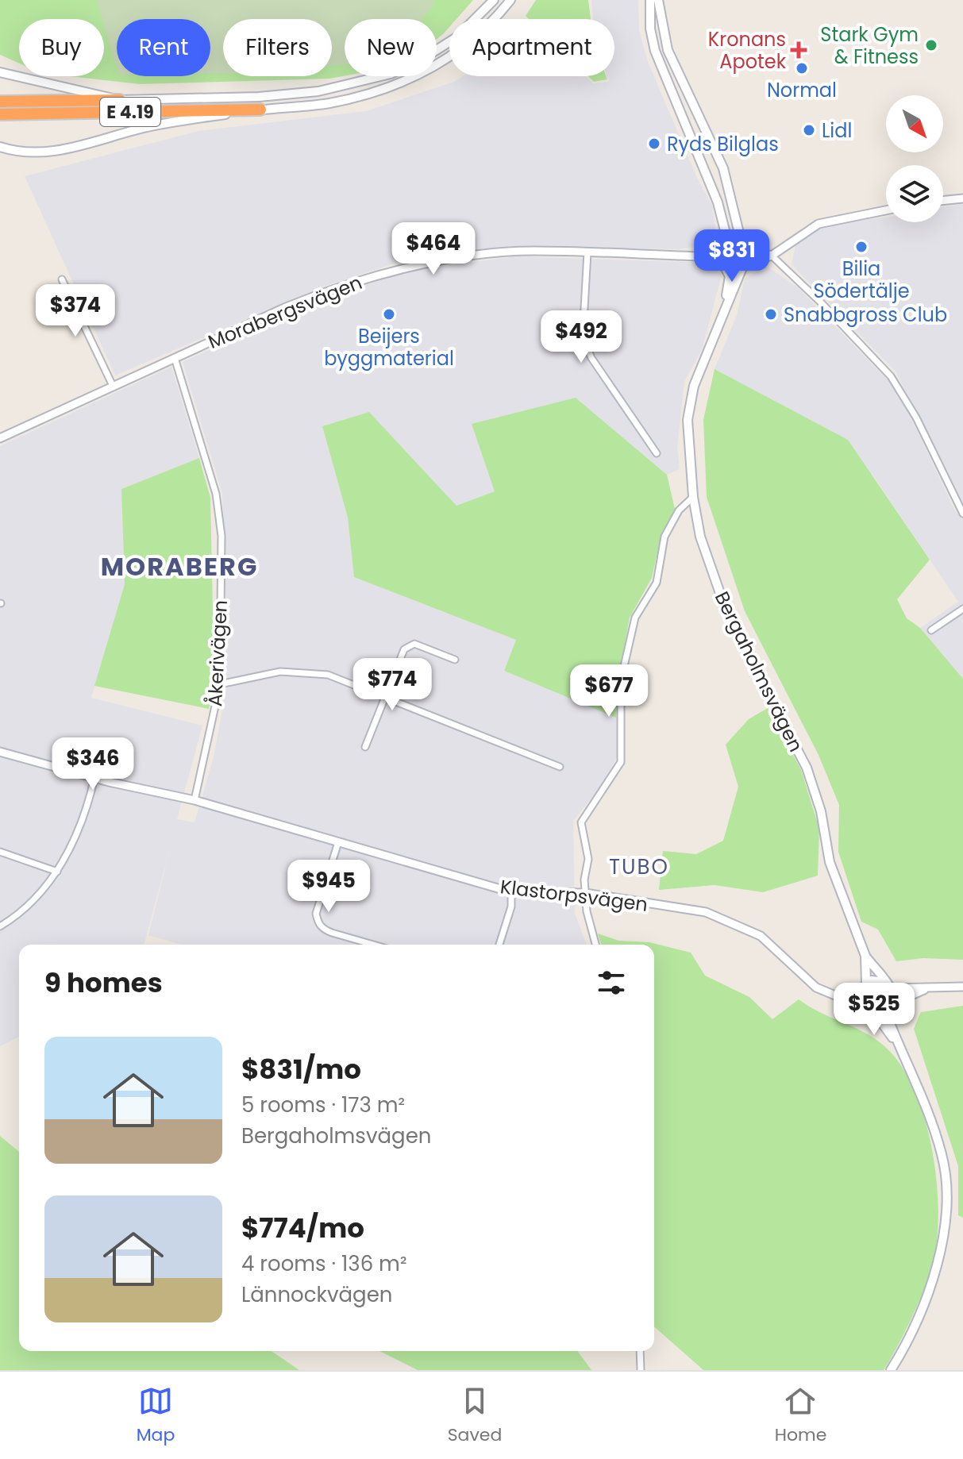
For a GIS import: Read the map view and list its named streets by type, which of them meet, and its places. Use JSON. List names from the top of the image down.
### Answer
{
  "streets": {
    "highway": ["E 4.19"],
    "main road": ["Bergaholmsvägen"],
    "street": ["Morabergsvägen", "Åkerivägen", "Klastorpsvägen"]
  },
  "crossings": [
    ["Morabergsvägen", "Åkerivägen"],
    ["Morabergsvägen", "Bergaholmsvägen"],
    ["Åkerivägen", "Klastorpsvägen"],
    ["Bergaholmsvägen", "Klastorpsvägen"]
  ],
  "districts": ["MORABERG", "TUBO"],
  "places": {
    "other": [
      "Stark Gym & Fitness",
      "Normal",
      "Lidl",
      "Ryds Bilglas",
      "Bilia Södertälje",
      "Beijers byggmaterial",
      "Snabbgross Club"
    ],
    "health": ["Kronans Apotek"]
  },
  "north": "bottom right",
  "page": {
    "chip": [
      "Buy",
      "Rent",
      "Filters",
      "New",
      "Apartment"
    ],
    "price": [
      "$464",
      "$831",
      "$374",
      "$492",
      "$774",
      "$677",
      "$346",
      "$945",
      "$525"
    ],
    "heading": "9 homes",
    "list": [
      {
        "name": "$831/mo",
        "note": "5 rooms · 173 m² · Bergaholmsvägen"
      },
      {
        "name": "$774/mo",
        "note": "4 rooms · 136 m² · Lännockvägen"
      }
    ],
    "tabs": ["Map", "Saved", "Home"]
  }
}
